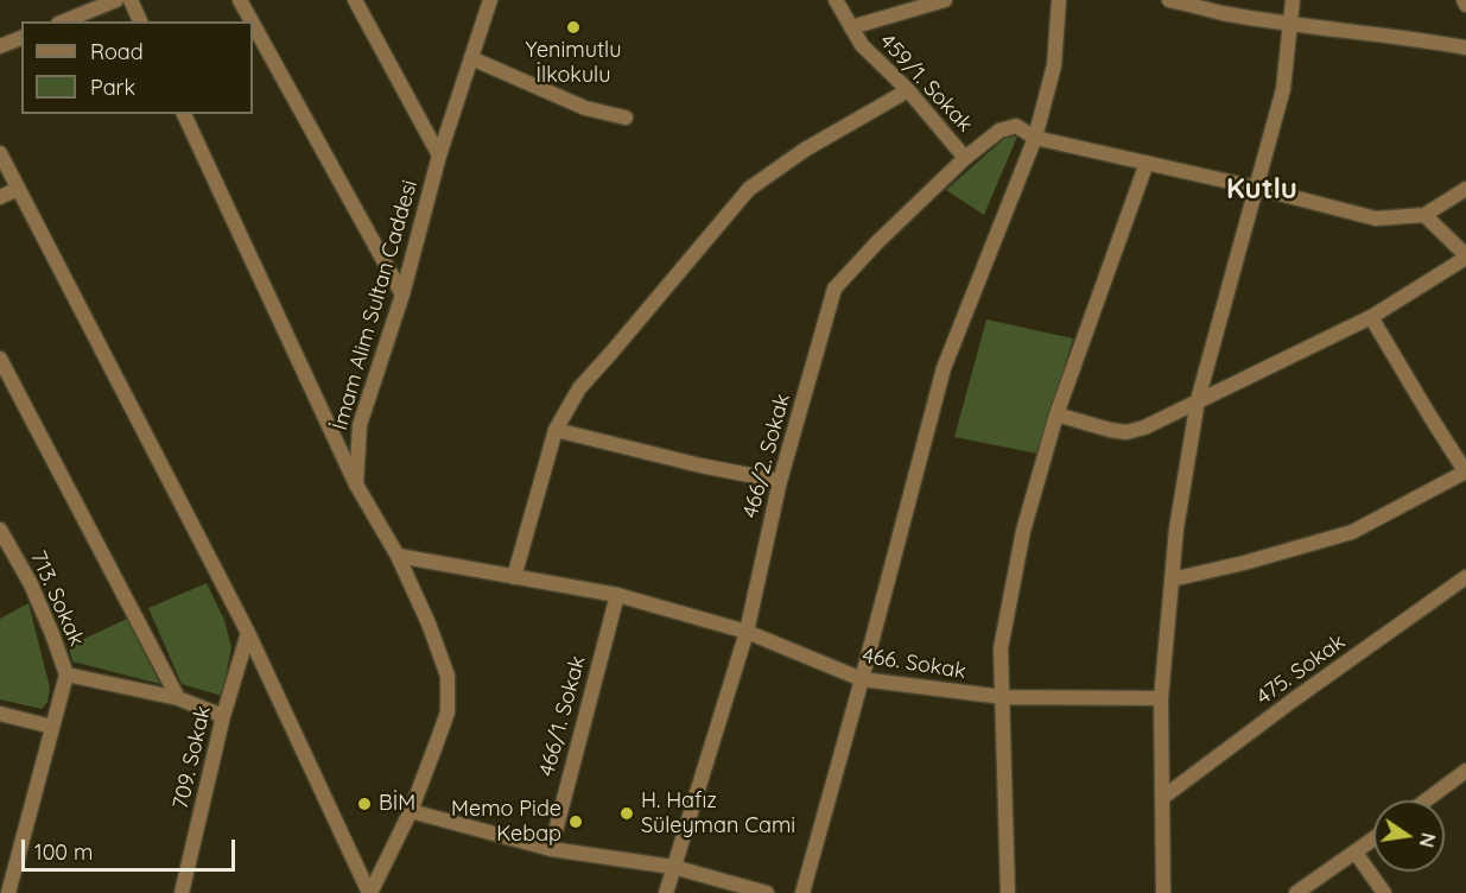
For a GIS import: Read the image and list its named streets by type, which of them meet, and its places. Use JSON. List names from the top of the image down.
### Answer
{
  "streets": {
    "street": [
      "459/1. Sokak",
      "İmam Alim Sultan Caddesi",
      "466/2. Sokak",
      "713. Sokak",
      "466. Sokak",
      "475. Sokak",
      "466/1. Sokak",
      "709. Sokak"
    ]
  },
  "crossings": [
    ["459/1. Sokak", "466/2. Sokak"],
    ["466/2. Sokak", "466. Sokak"],
    ["466. Sokak", "466/1. Sokak"]
  ],
  "districts": ["Kutlu"],
  "places": [
    "Yenimutlu İlkokulu",
    "BİM",
    "H. Hafız Süleyman Cami",
    "Memo Pide Kebap"
  ],
  "legend": ["Road", "Park"],
  "scale_bar": "100 m",
  "north": "right"
}
